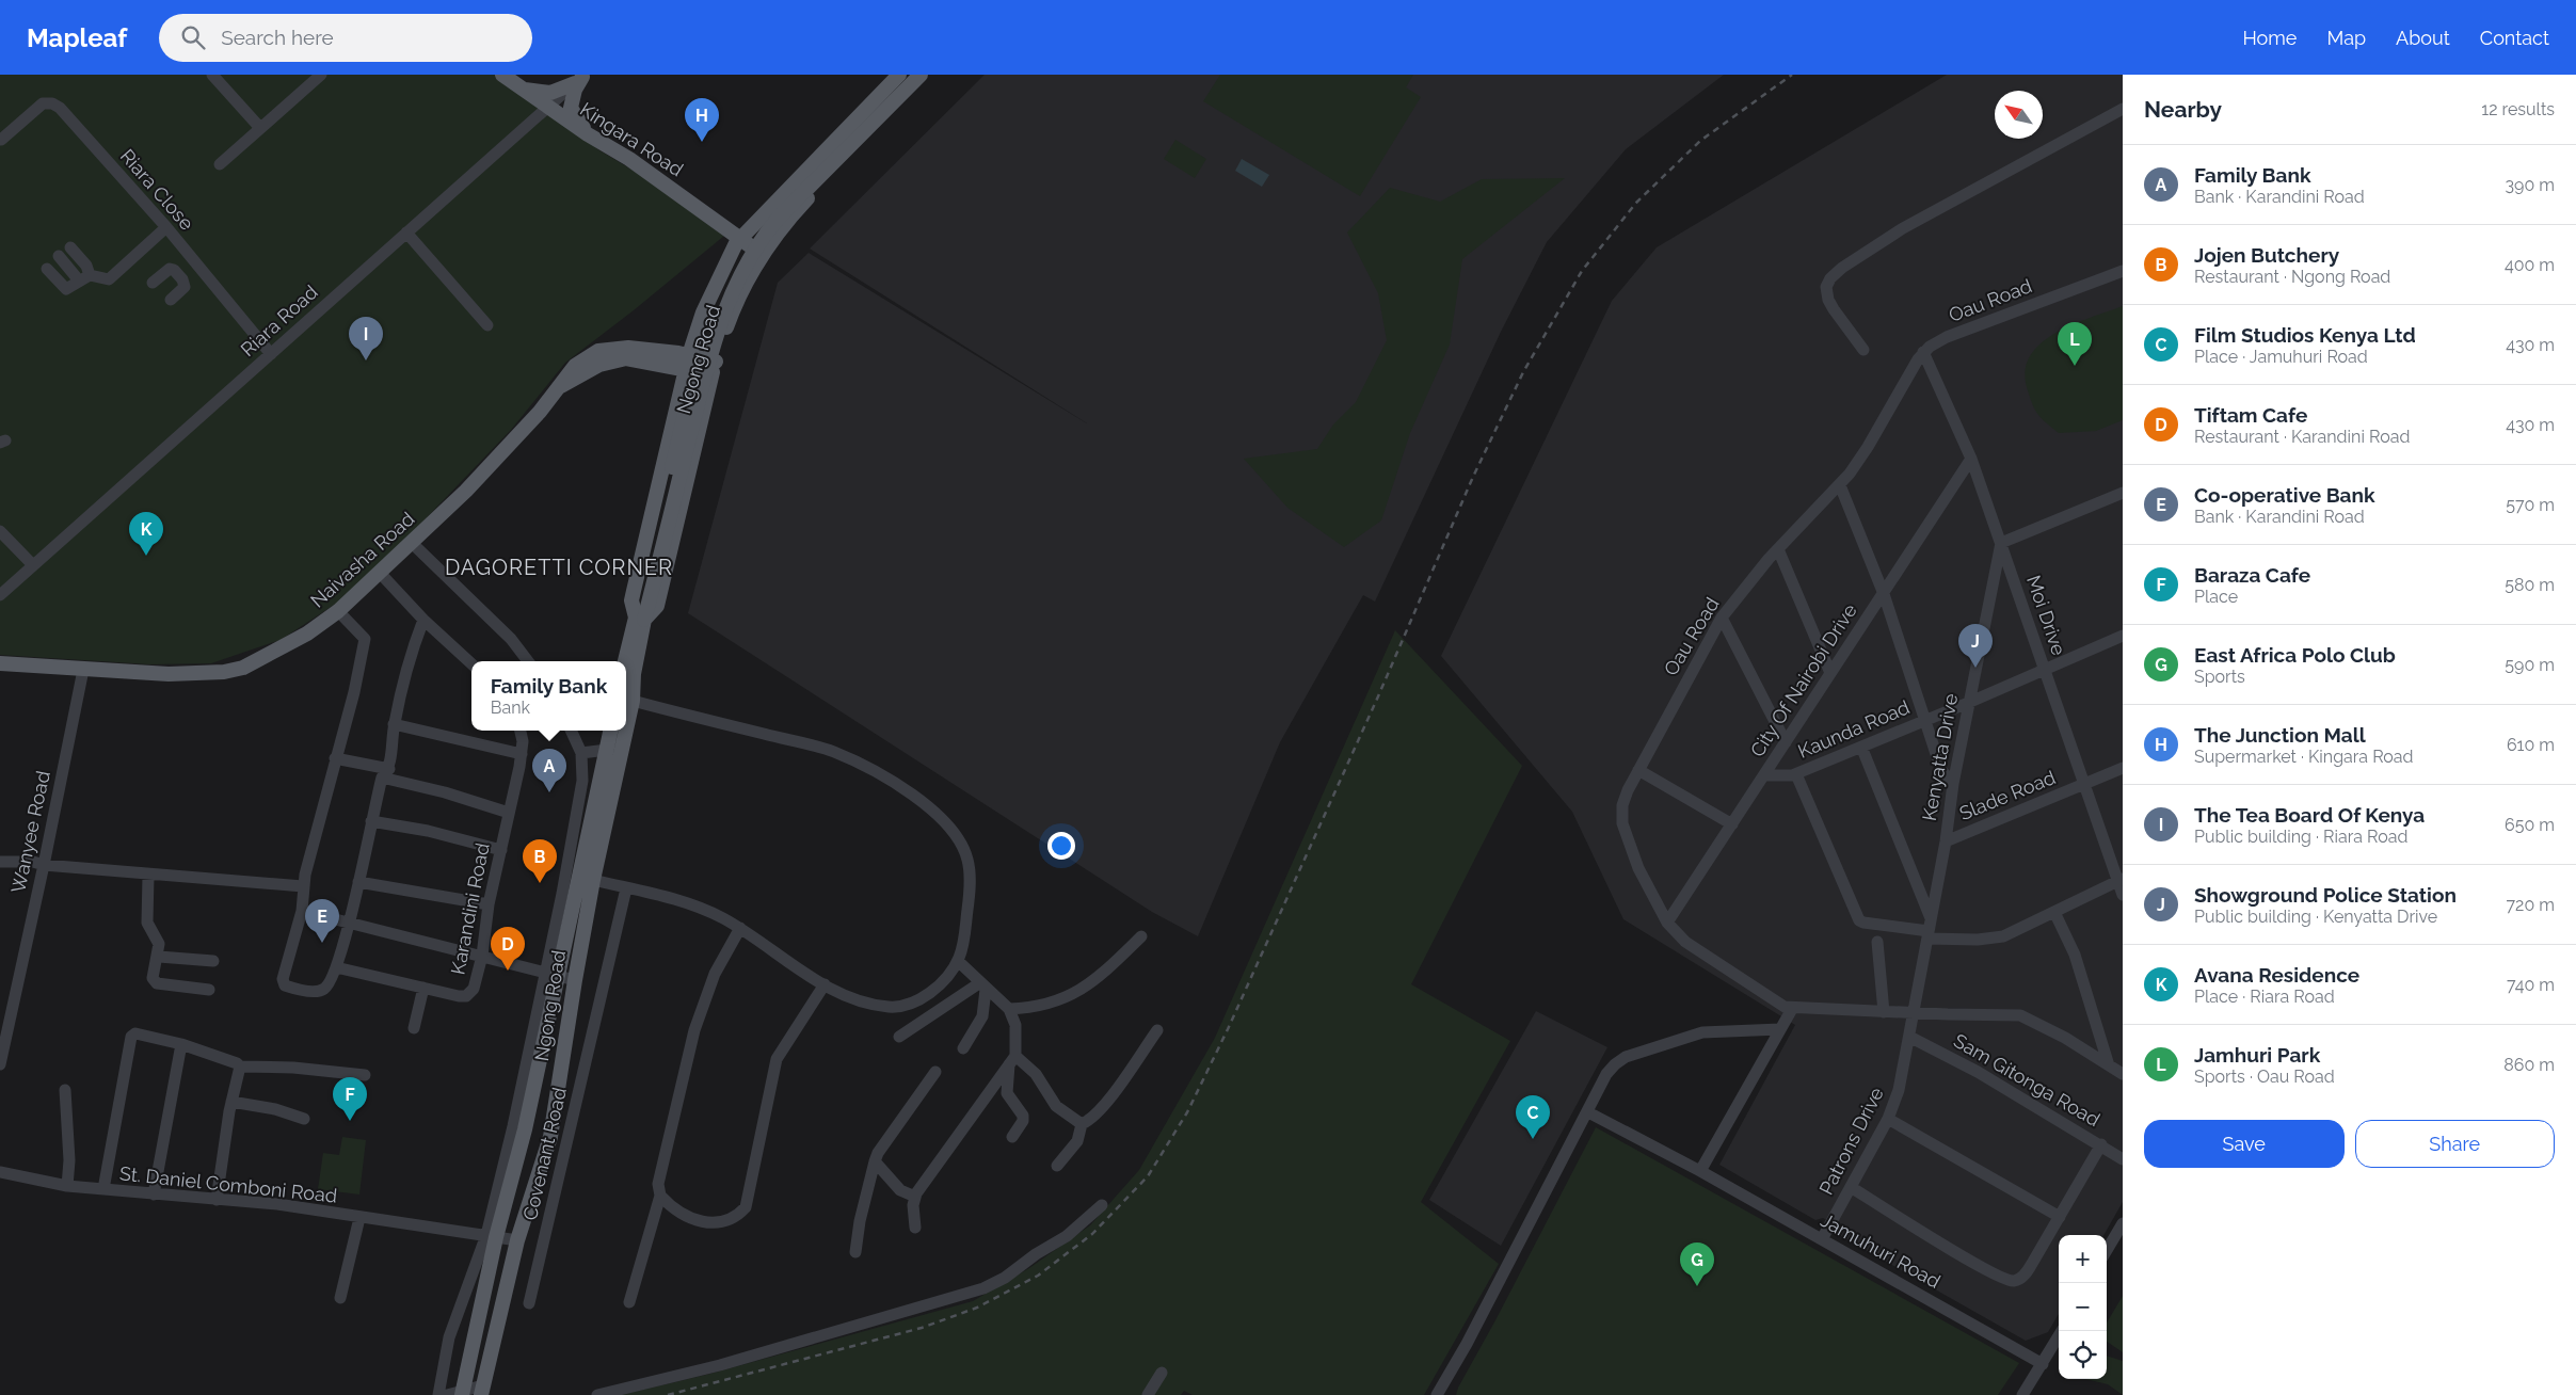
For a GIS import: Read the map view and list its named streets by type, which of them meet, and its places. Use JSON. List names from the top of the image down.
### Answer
{
  "streets": {
    "main road": ["Kingara Road", "Ngong Road", "Naivasha Road"],
    "street": [
      "Riara Close",
      "Oau Road",
      "Riara Road",
      "Moi Drive",
      "City Of Nairobi Drive",
      "Kaunda Road",
      "Kenyatta Drive",
      "Slade Road",
      "Wanyee Road",
      "Karandini Road",
      "Sam Gitonga Road",
      "Patrons Drive",
      "Covenant Road",
      "St. Daniel Comboni Road",
      "Jamuhuri Road"
    ]
  },
  "crossings": [
    ["Kingara Road", "Riara Road"],
    ["Kingara Road", "Ngong Road"],
    ["Riara Close", "Riara Road"],
    ["Oau Road", "Moi Drive"],
    ["Oau Road", "City Of Nairobi Drive"],
    ["Oau Road", "Kenyatta Drive"],
    ["Oau Road", "Patrons Drive"],
    ["Ngong Road", "Naivasha Road"],
    ["Ngong Road", "St. Daniel Comboni Road"],
    ["Naivasha Road", "Wanyee Road"],
    ["Moi Drive", "City Of Nairobi Drive"],
    ["Moi Drive", "Kaunda Road"],
    ["Moi Drive", "Kenyatta Drive"],
    ["Moi Drive", "Slade Road"],
    ["City Of Nairobi Drive", "Kaunda Road"],
    ["Kaunda Road", "Kenyatta Drive"],
    ["Kenyatta Drive", "Slade Road"],
    ["Kenyatta Drive", "Patrons Drive"],
    ["Sam Gitonga Road", "Patrons Drive"],
    ["Patrons Drive", "Jamuhuri Road"]
  ],
  "districts": ["DAGORETTI CORNER"],
  "north": "top left",
  "page": {
    "header": "Mapleaf",
    "search": "Search here",
    "nav": [
      "Home",
      "Map",
      "About",
      "Contact"
    ],
    "heading": ["Nearby", "12 results"],
    "pins": [
      "H",
      "I",
      "L",
      "K",
      "J",
      "A",
      "B",
      "E",
      "D",
      "F",
      "C",
      "G"
    ],
    "list": [
      {
        "mark": "A",
        "name": "Family Bank",
        "note": "Bank · Karandini Road",
        "value": "390 m"
      },
      {
        "mark": "B",
        "name": "Jojen Butchery",
        "note": "Restaurant · Ngong Road",
        "value": "400 m"
      },
      {
        "mark": "C",
        "name": "Film Studios Kenya Ltd",
        "note": "Place · Jamuhuri Road",
        "value": "430 m"
      },
      {
        "mark": "D",
        "name": "Tiftam Cafe",
        "note": "Restaurant · Karandini Road",
        "value": "430 m"
      },
      {
        "mark": "E",
        "name": "Co-operative Bank",
        "note": "Bank · Karandini Road",
        "value": "570 m"
      },
      {
        "mark": "F",
        "name": "Baraza Cafe",
        "note": "Place",
        "value": "580 m"
      },
      {
        "mark": "G",
        "name": "East Africa Polo Club",
        "note": "Sports",
        "value": "590 m"
      },
      {
        "mark": "H",
        "name": "The Junction Mall",
        "note": "Supermarket · Kingara Road",
        "value": "610 m"
      },
      {
        "mark": "I",
        "name": "The Tea Board Of Kenya",
        "note": "Public building · Riara Road",
        "value": "650 m"
      },
      {
        "mark": "J",
        "name": "Showground Police Station",
        "note": "Public building · Kenyatta Drive",
        "value": "720 m"
      },
      {
        "mark": "K",
        "name": "Avana Residence",
        "note": "Place · Riara Road",
        "value": "740 m"
      },
      {
        "mark": "L",
        "name": "Jamhuri Park",
        "note": "Sports · Oau Road",
        "value": "860 m"
      }
    ],
    "popup": ["Family Bank", "Bank"],
    "buttons": ["Save", "Share"],
    "map_buttons": ["+", "−"]
  }
}
